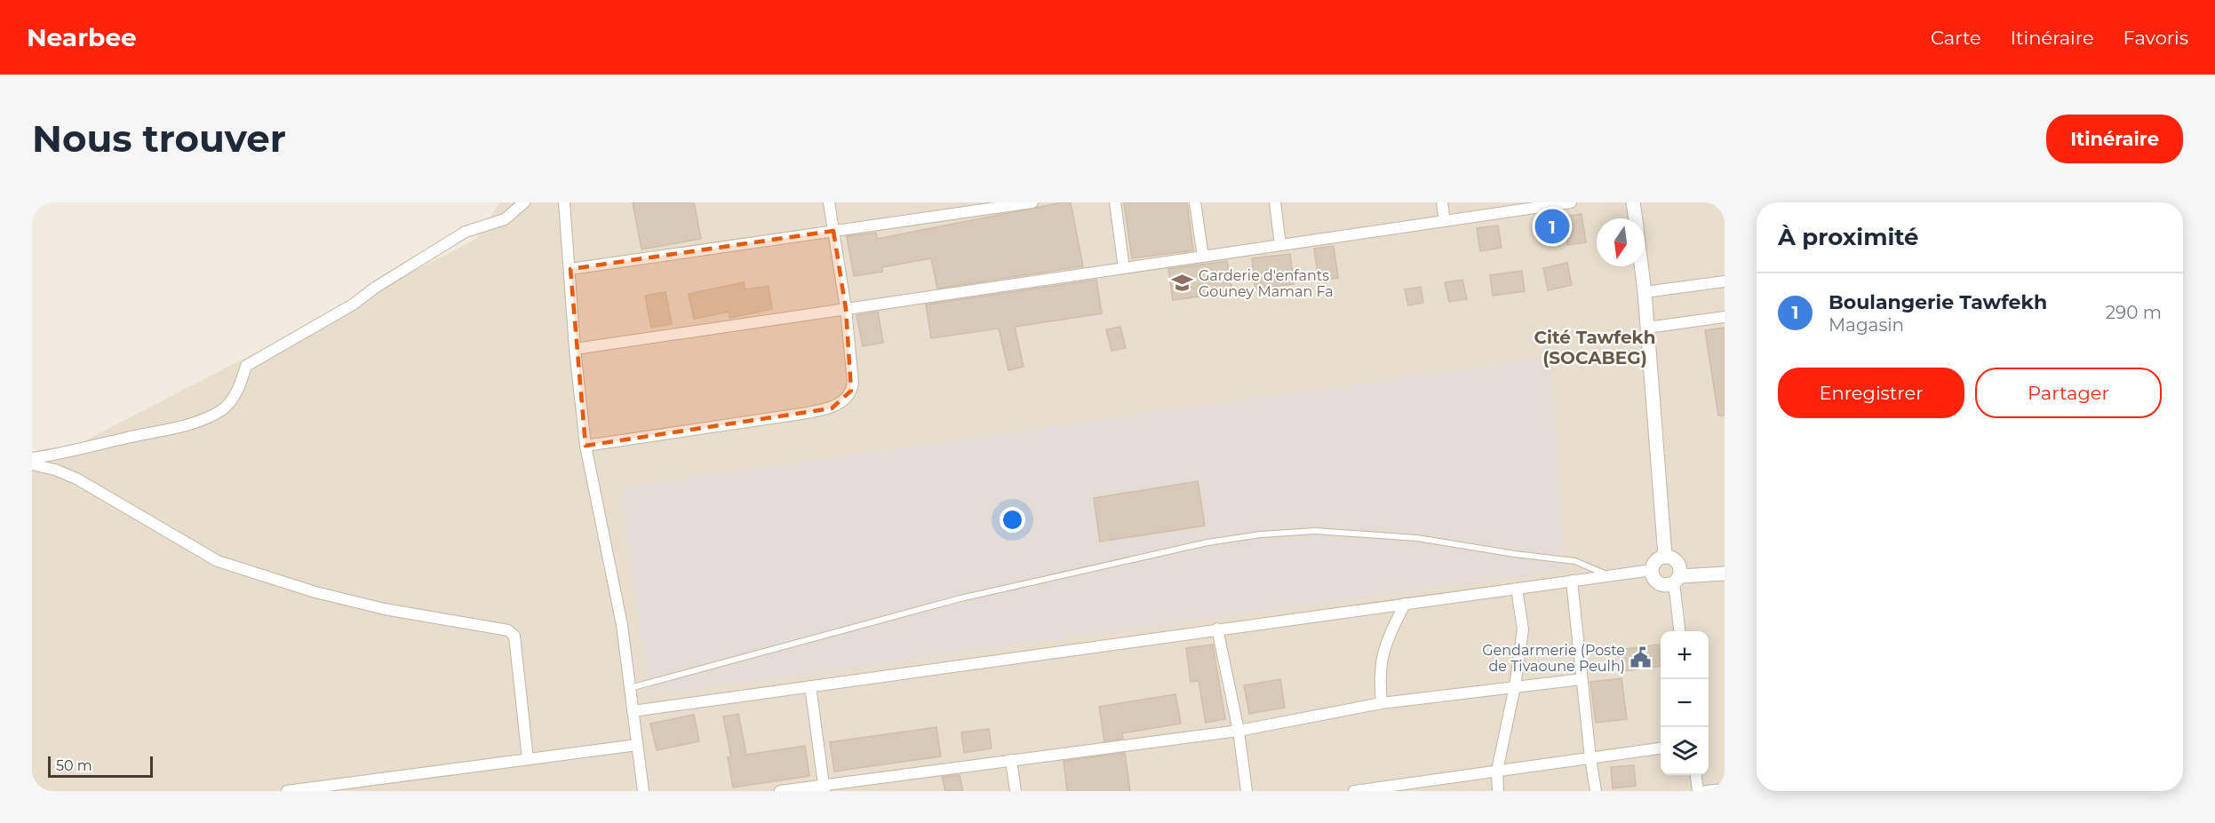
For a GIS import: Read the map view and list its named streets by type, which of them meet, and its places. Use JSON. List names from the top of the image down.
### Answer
{
  "districts": ["Cité Tawfekh (SOCABEG)"],
  "places": {
    "school or university": ["Garderie d'enfants Gouney Maman Fa"],
    "public building": ["Gendarmerie (Poste de Tivaoune Peulh)"]
  },
  "scale_bar": "50 m",
  "north": "bottom",
  "page": {
    "header": "Nearbee",
    "nav": ["Carte", "Itinéraire", "Favoris"],
    "buttons": [
      "Itinéraire",
      ["Enregistrer", "Partager"]
    ],
    "title": "Nous trouver",
    "heading": "À proximité",
    "pins": "1",
    "list": [
      {
        "mark": "1",
        "name": "Boulangerie Tawfekh",
        "note": "Magasin",
        "value": "290 m"
      }
    ],
    "map_buttons": ["+", "−"],
    "scale": "50 m"
  }
}
